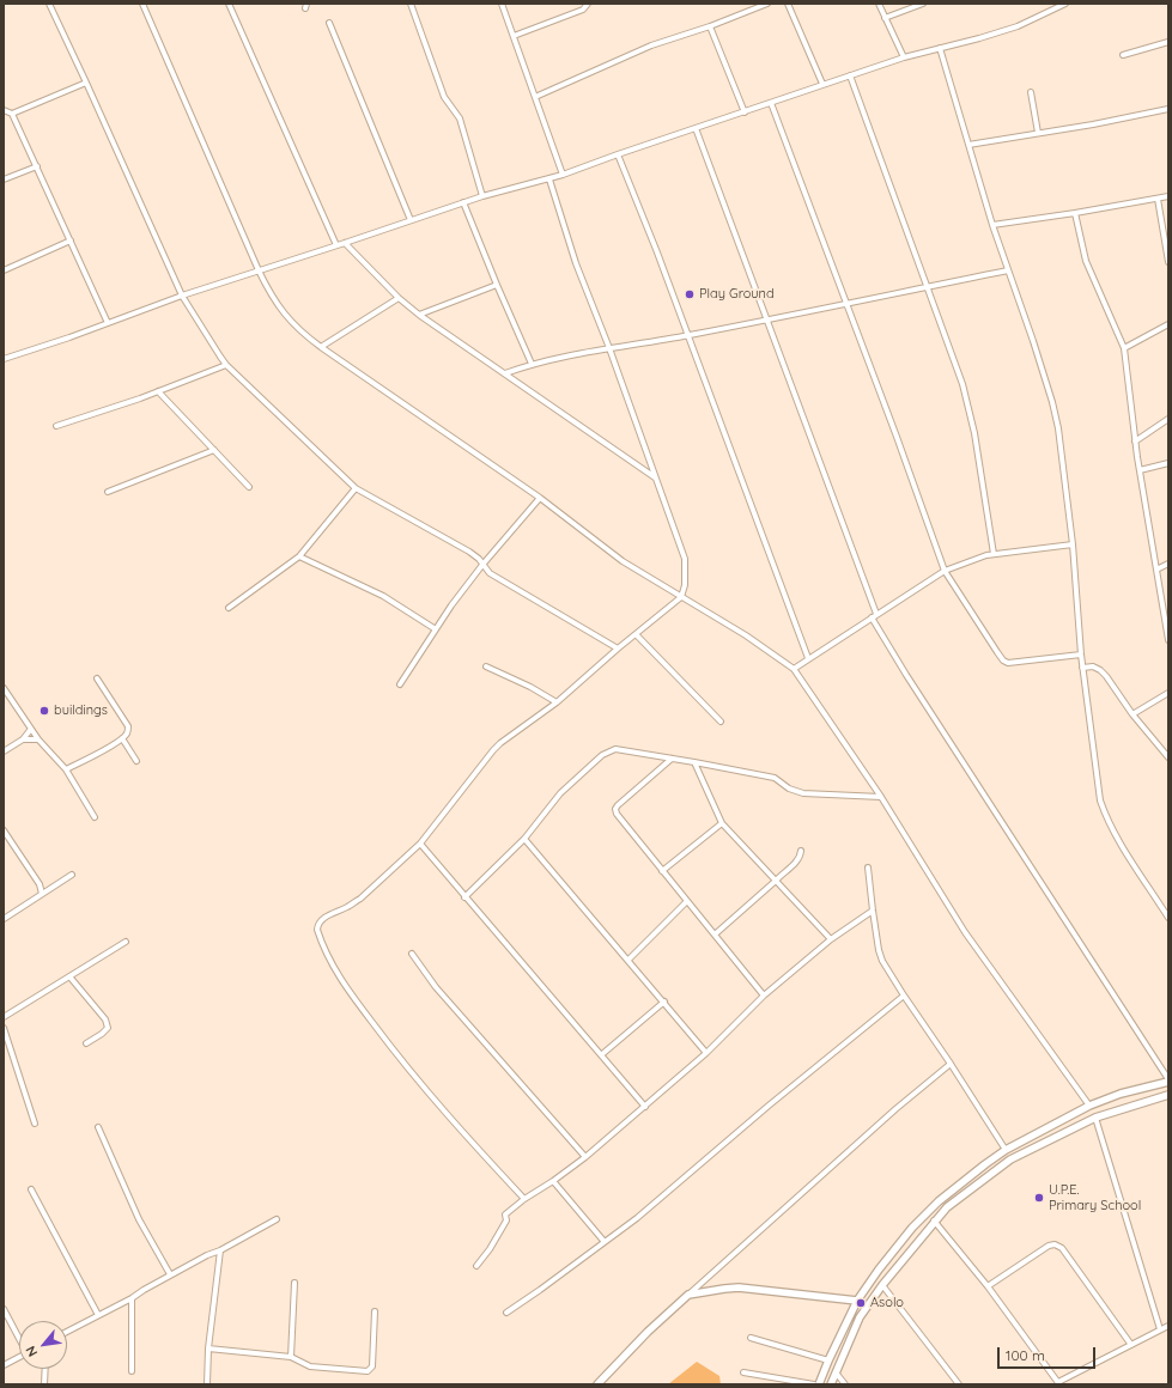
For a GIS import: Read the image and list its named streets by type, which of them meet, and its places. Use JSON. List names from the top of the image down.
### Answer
{
  "places": [
    "Play Ground",
    "buildings",
    "U.P.E. Primary School",
    "Asolo"
  ],
  "scale_bar": "100 m",
  "north": "bottom left"
}
